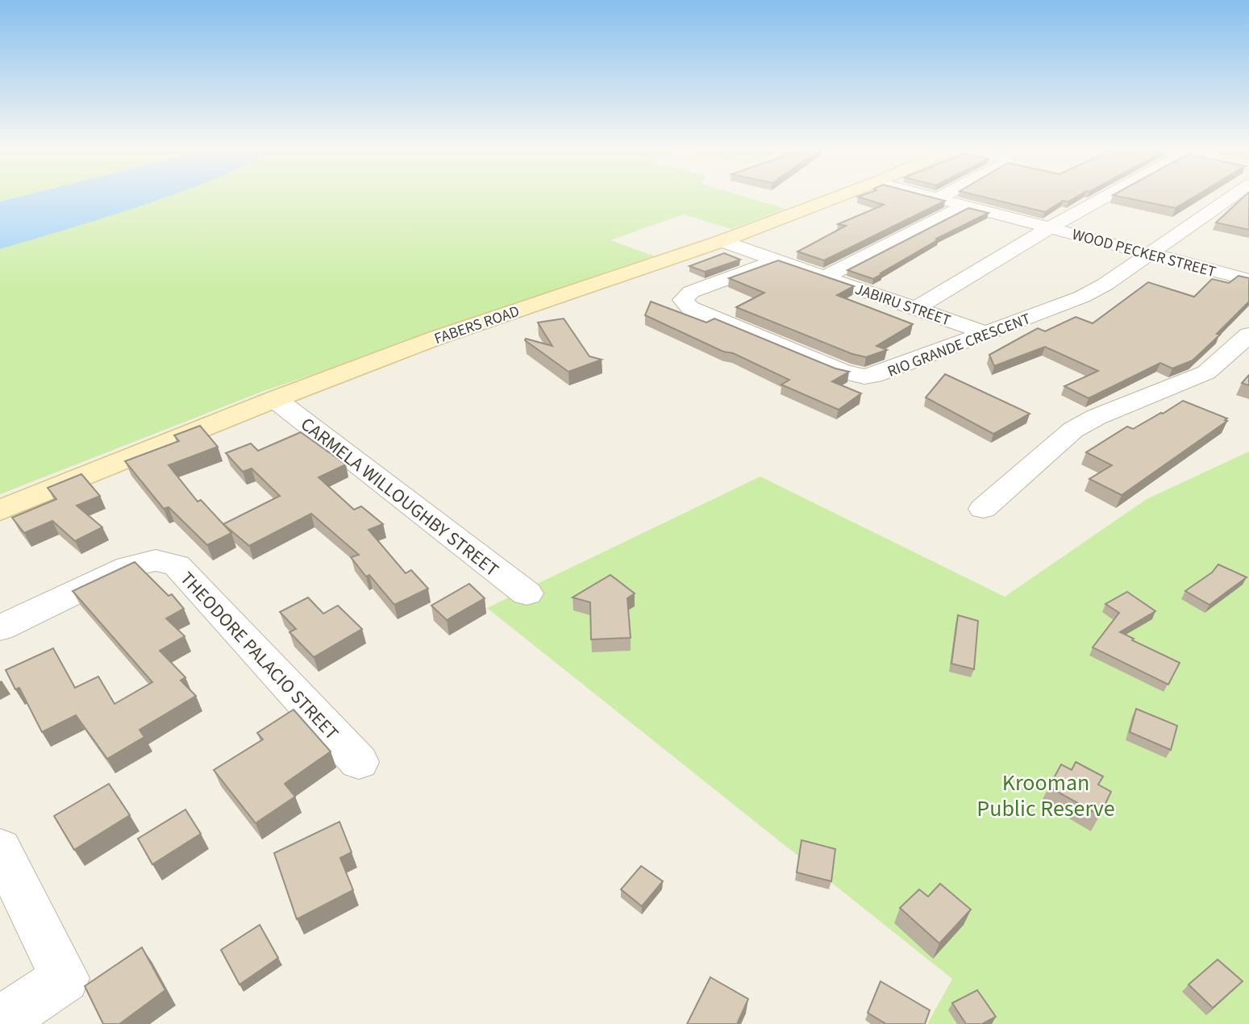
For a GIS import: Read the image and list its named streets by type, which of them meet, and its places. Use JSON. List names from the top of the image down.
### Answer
{
  "streets": {
    "main road": ["FABERS ROAD"],
    "street": [
      "WOOD PECKER STREET",
      "JABIRU STREET",
      "RIO GRANDE CRESCENT",
      "CARMELA WILLOUGHBY STREET",
      "THEODORE PALACIO STREET"
    ]
  },
  "crossings": [
    ["WOOD PECKER STREET", "RIO GRANDE CRESCENT"],
    ["JABIRU STREET", "FABERS ROAD"],
    ["JABIRU STREET", "RIO GRANDE CRESCENT"],
    ["FABERS ROAD", "CARMELA WILLOUGHBY STREET"]
  ],
  "parks": ["Krooman Public Reserve"]
}
